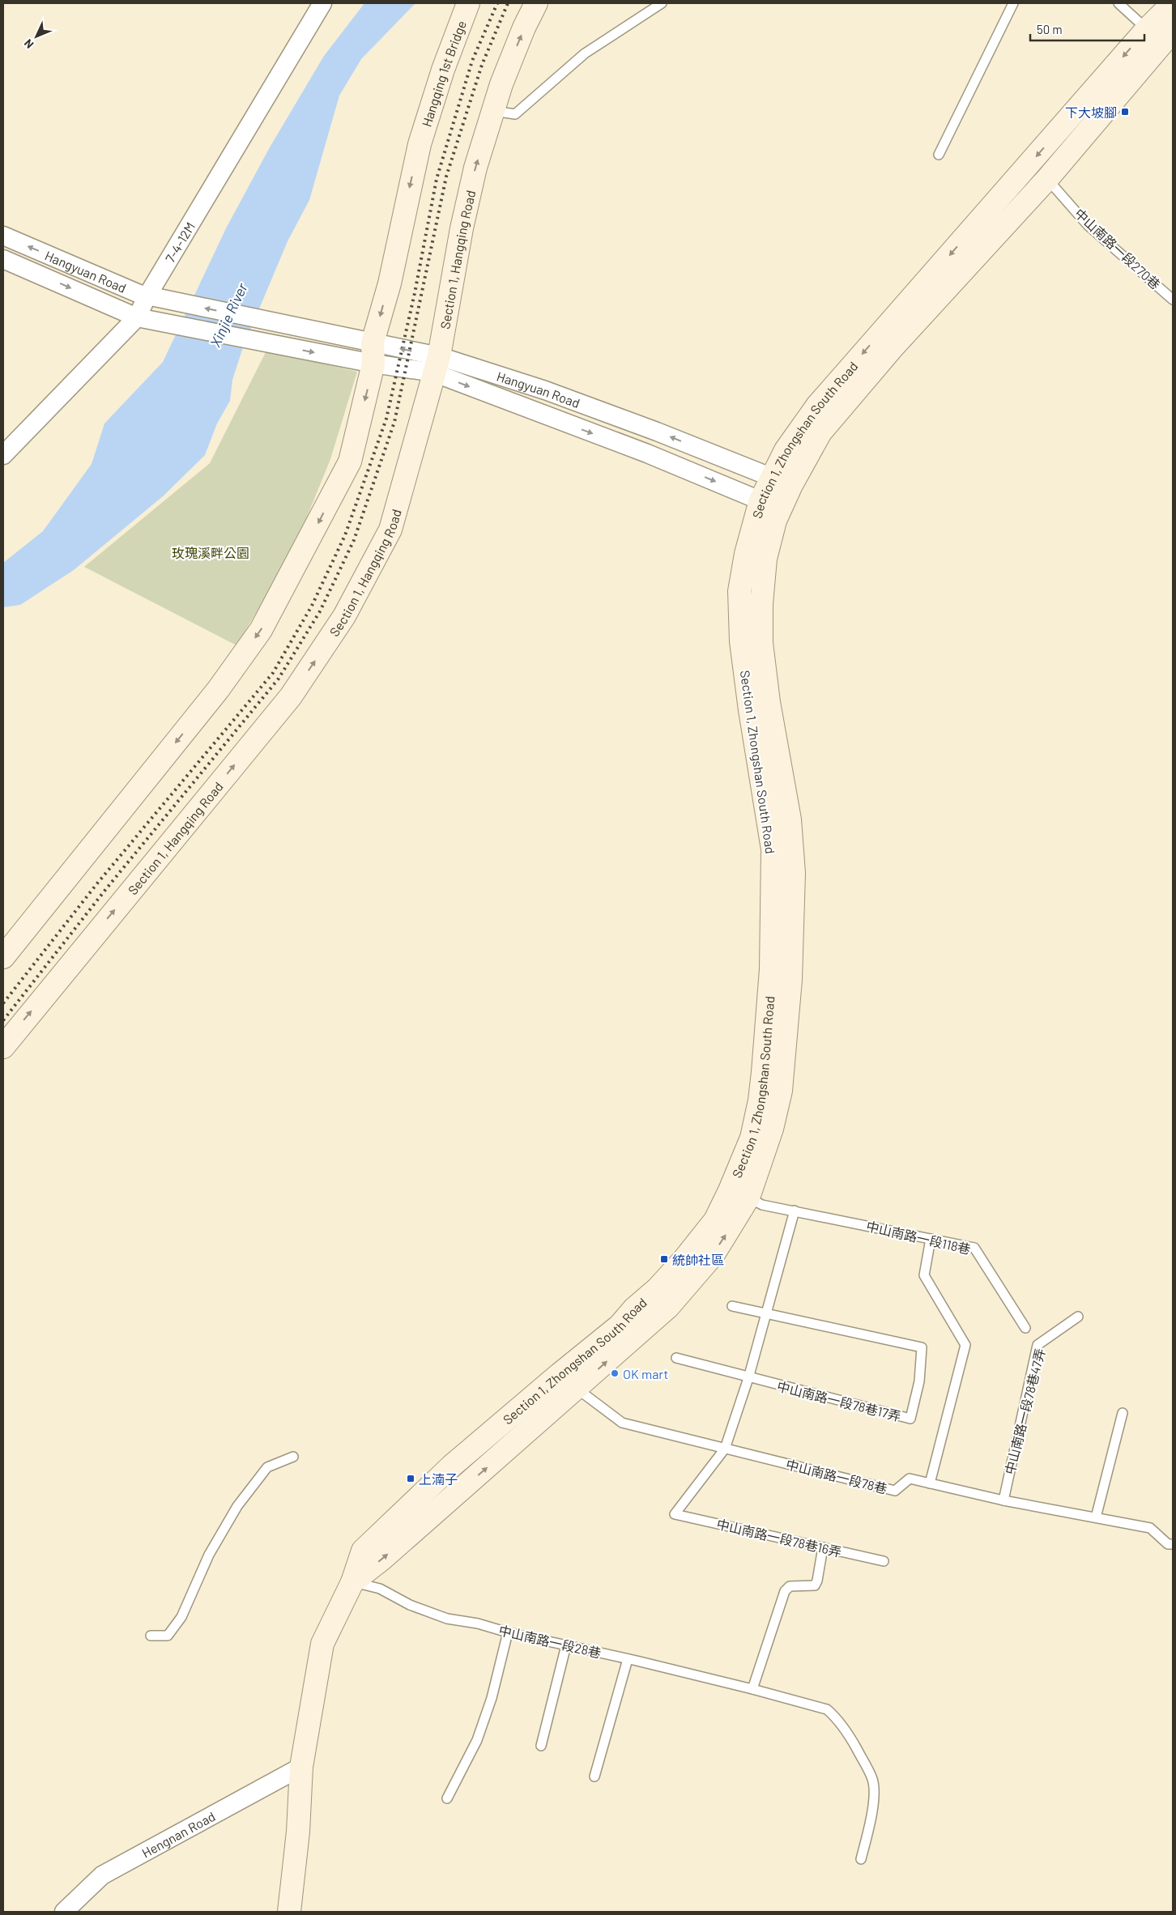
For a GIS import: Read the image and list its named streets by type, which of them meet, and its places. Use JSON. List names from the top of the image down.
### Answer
{
  "streets": {
    "main road": ["Hangqing 1st Bridge", "Section 1, Hangqing Road", "Section 1, Zhongshan South Road"],
    "street": ["7-4-12M", "Hangyuan Road", "Hengnan Road"],
    "lane": [
      "中山南路一段270巷",
      "中山南路一段118巷",
      "中山南路一段78巷17弄",
      "中山南路一段78巷47弄",
      "中山南路一段78巷",
      "中山南路一段78巷16弄",
      "中山南路一段28巷"
    ]
  },
  "crossings": [
    ["Hangqing 1st Bridge", "Hangyuan Road"],
    ["7-4-12M", "Hangyuan Road"],
    ["中山南路一段270巷", "Section 1, Zhongshan South Road"],
    ["Section 1, Hangqing Road", "Hangyuan Road"],
    ["Hangyuan Road", "Section 1, Zhongshan South Road"],
    ["Section 1, Zhongshan South Road", "中山南路一段118巷"],
    ["Section 1, Zhongshan South Road", "中山南路一段78巷"],
    ["Section 1, Zhongshan South Road", "中山南路一段28巷"],
    ["Section 1, Zhongshan South Road", "Hengnan Road"],
    ["中山南路一段78巷47弄", "中山南路一段78巷"],
    ["中山南路一段78巷", "中山南路一段78巷16弄"]
  ],
  "one_way": ["Hangqing 1st Bridge"],
  "water": ["Xinjie River"],
  "parks": ["玫瑰溪畔公園"],
  "places": {
    "transit": ["下大坡腳", "統帥社區", "上湳子"],
    "other": ["OK mart"]
  },
  "scale_bar": "50 m",
  "north": "bottom left"
}
